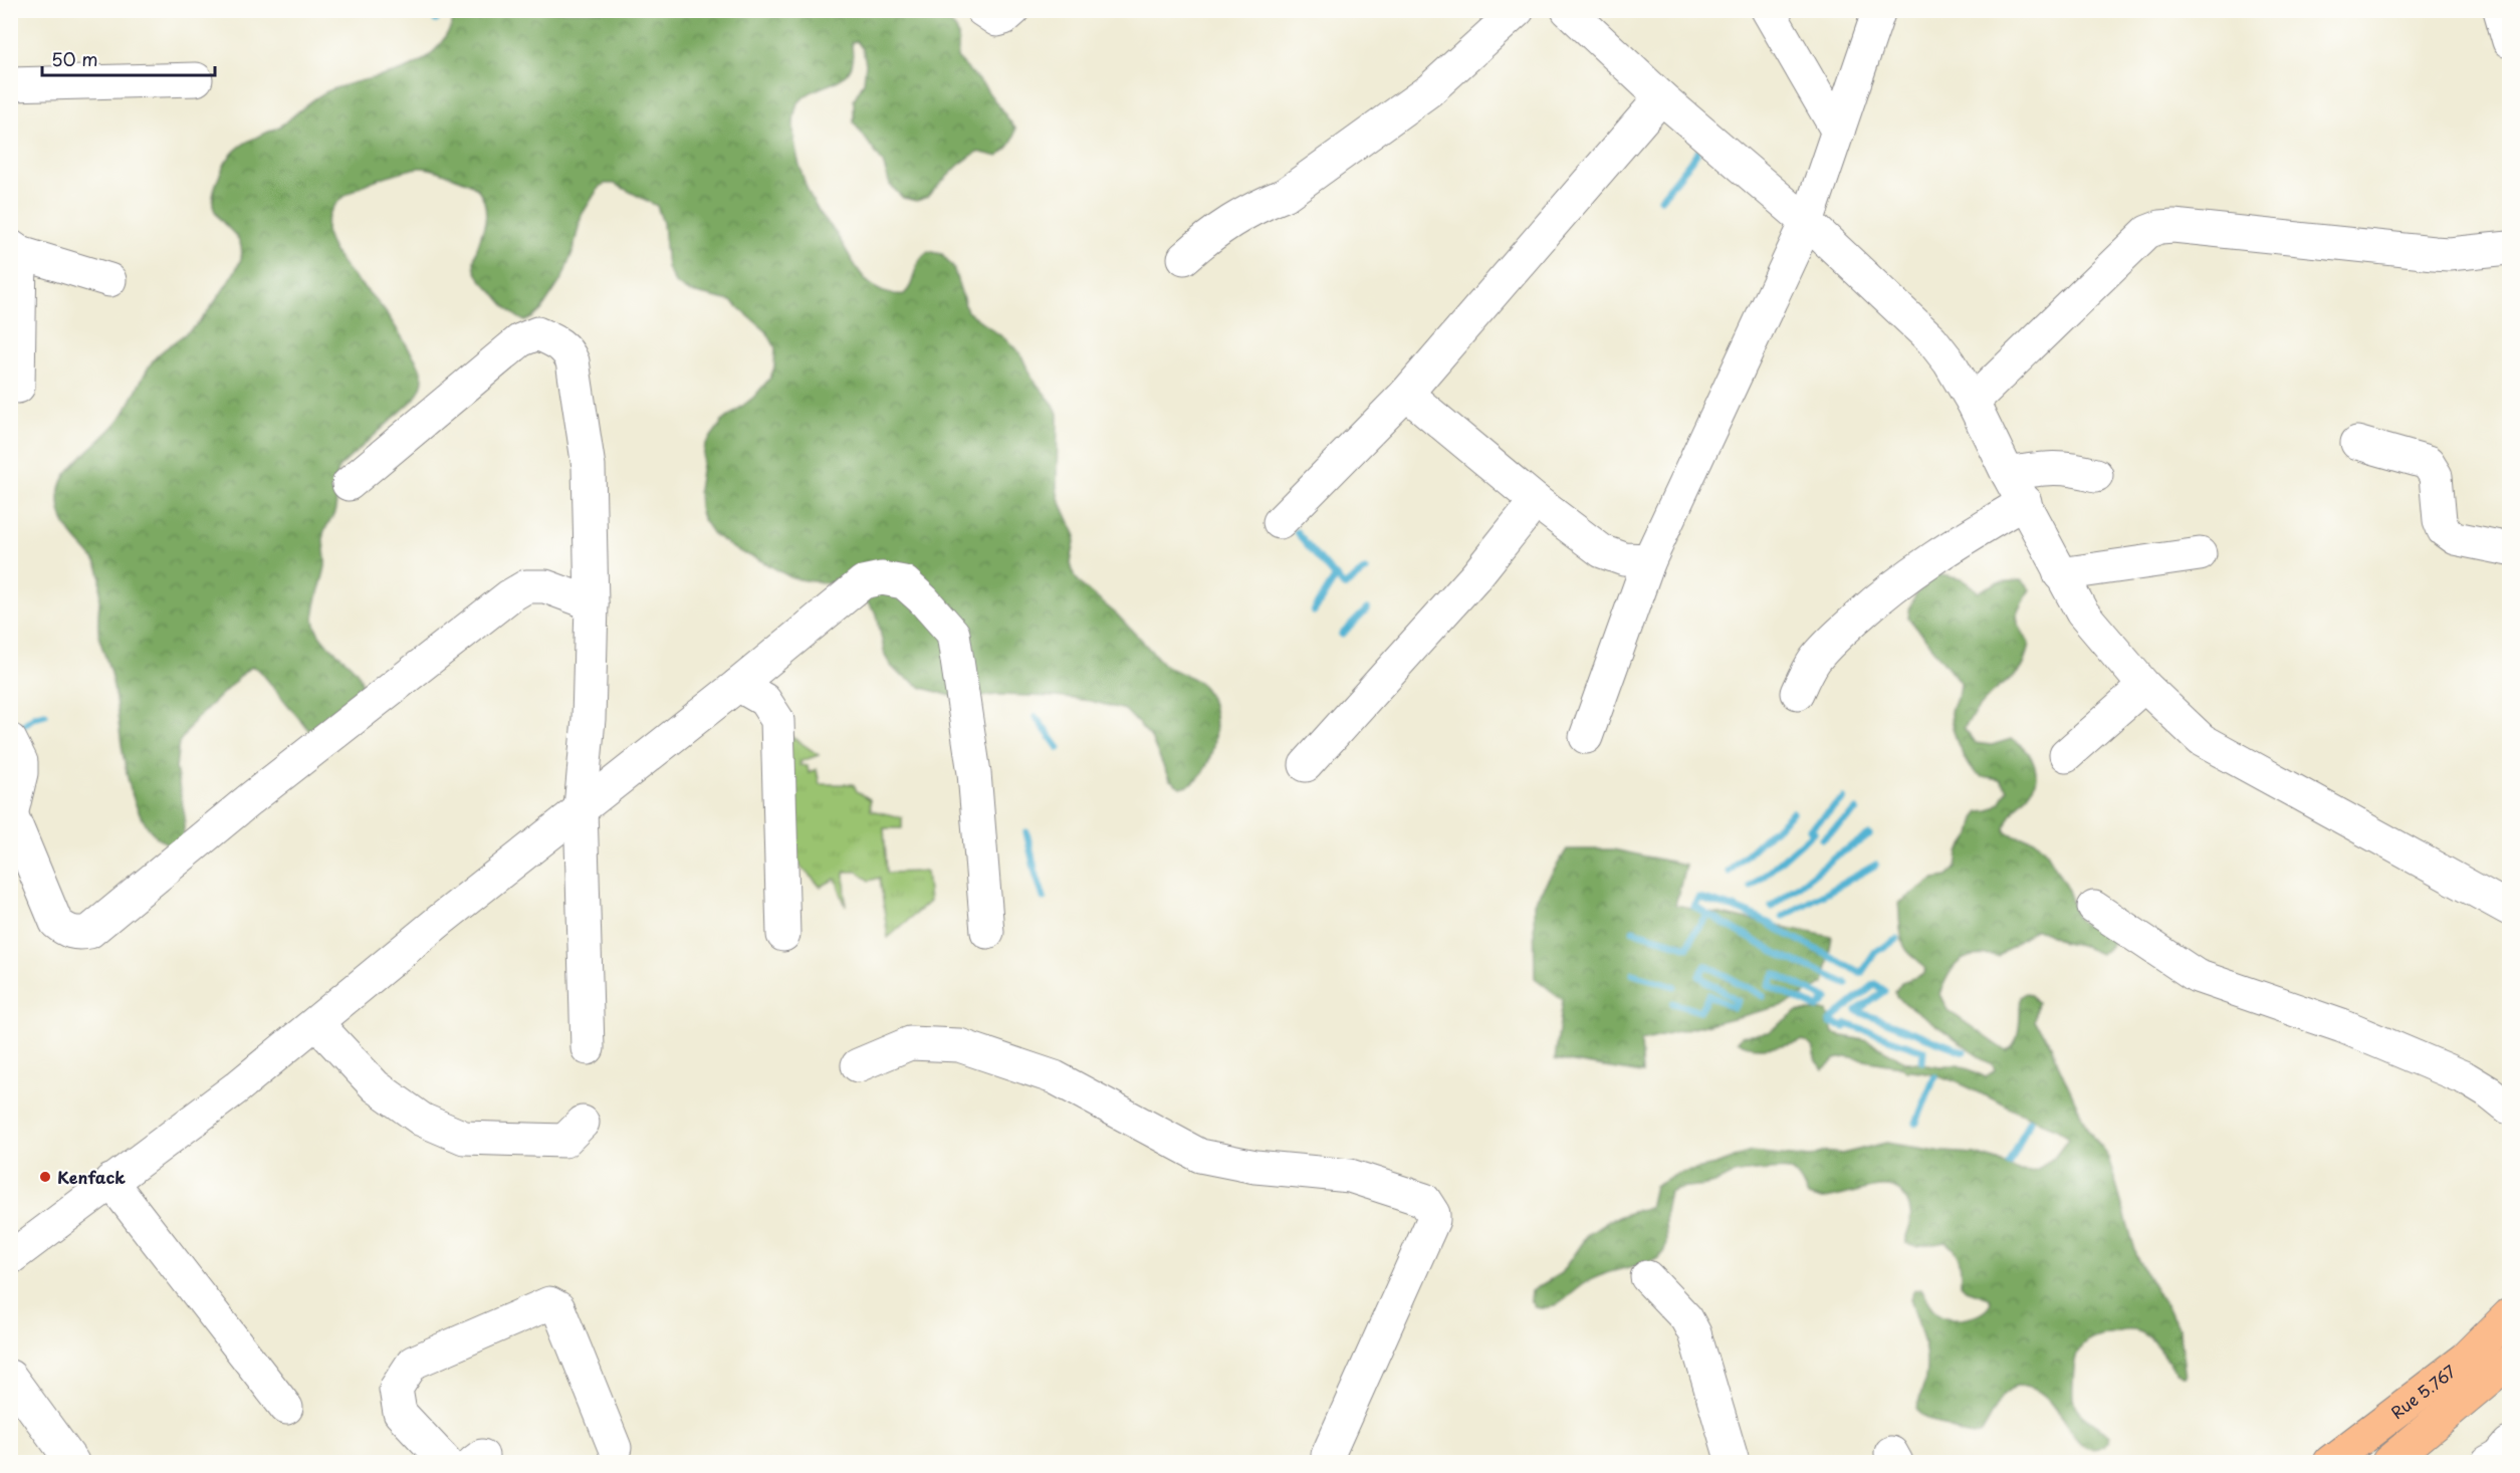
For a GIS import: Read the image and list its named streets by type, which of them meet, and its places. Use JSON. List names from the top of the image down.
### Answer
{
  "streets": {
    "highway": ["Rue 5.767"]
  },
  "places": ["Kenfack"],
  "scale_bar": "50 m"
}
